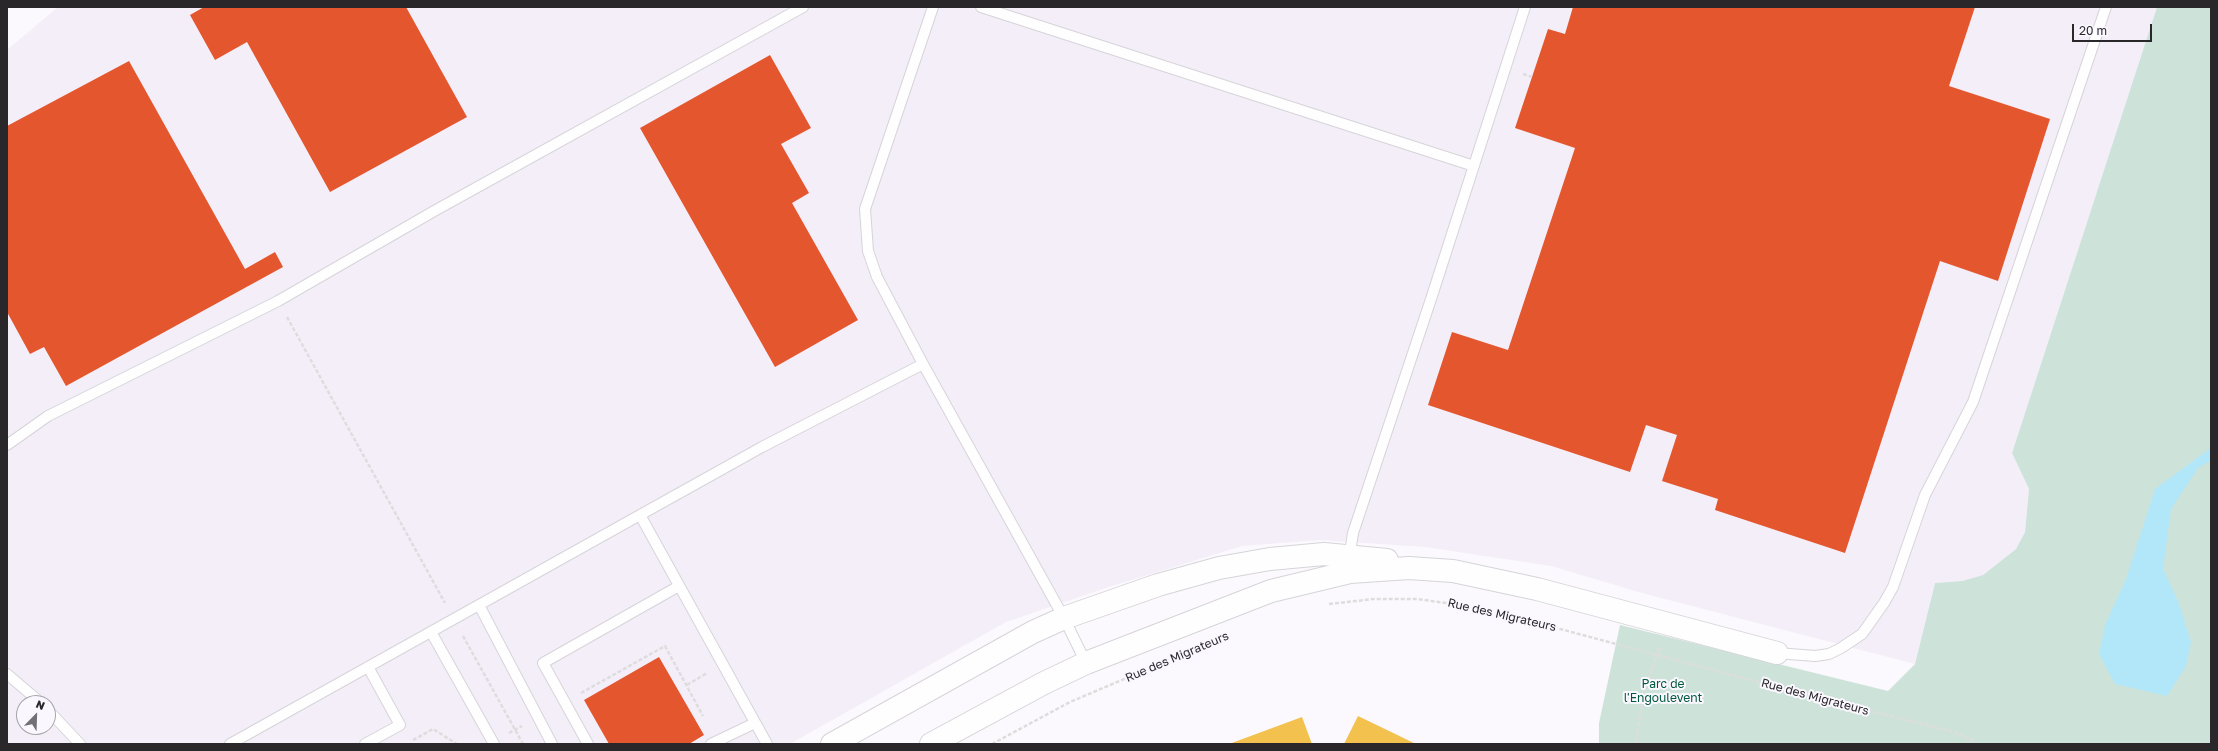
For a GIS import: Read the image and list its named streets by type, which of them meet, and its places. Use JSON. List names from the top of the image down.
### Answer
{
  "streets": {
    "path": ["Rue des Migrateurs"]
  },
  "parks": ["Parc de l'Engoulevent"],
  "scale_bar": "20 m",
  "north": "top right"
}
